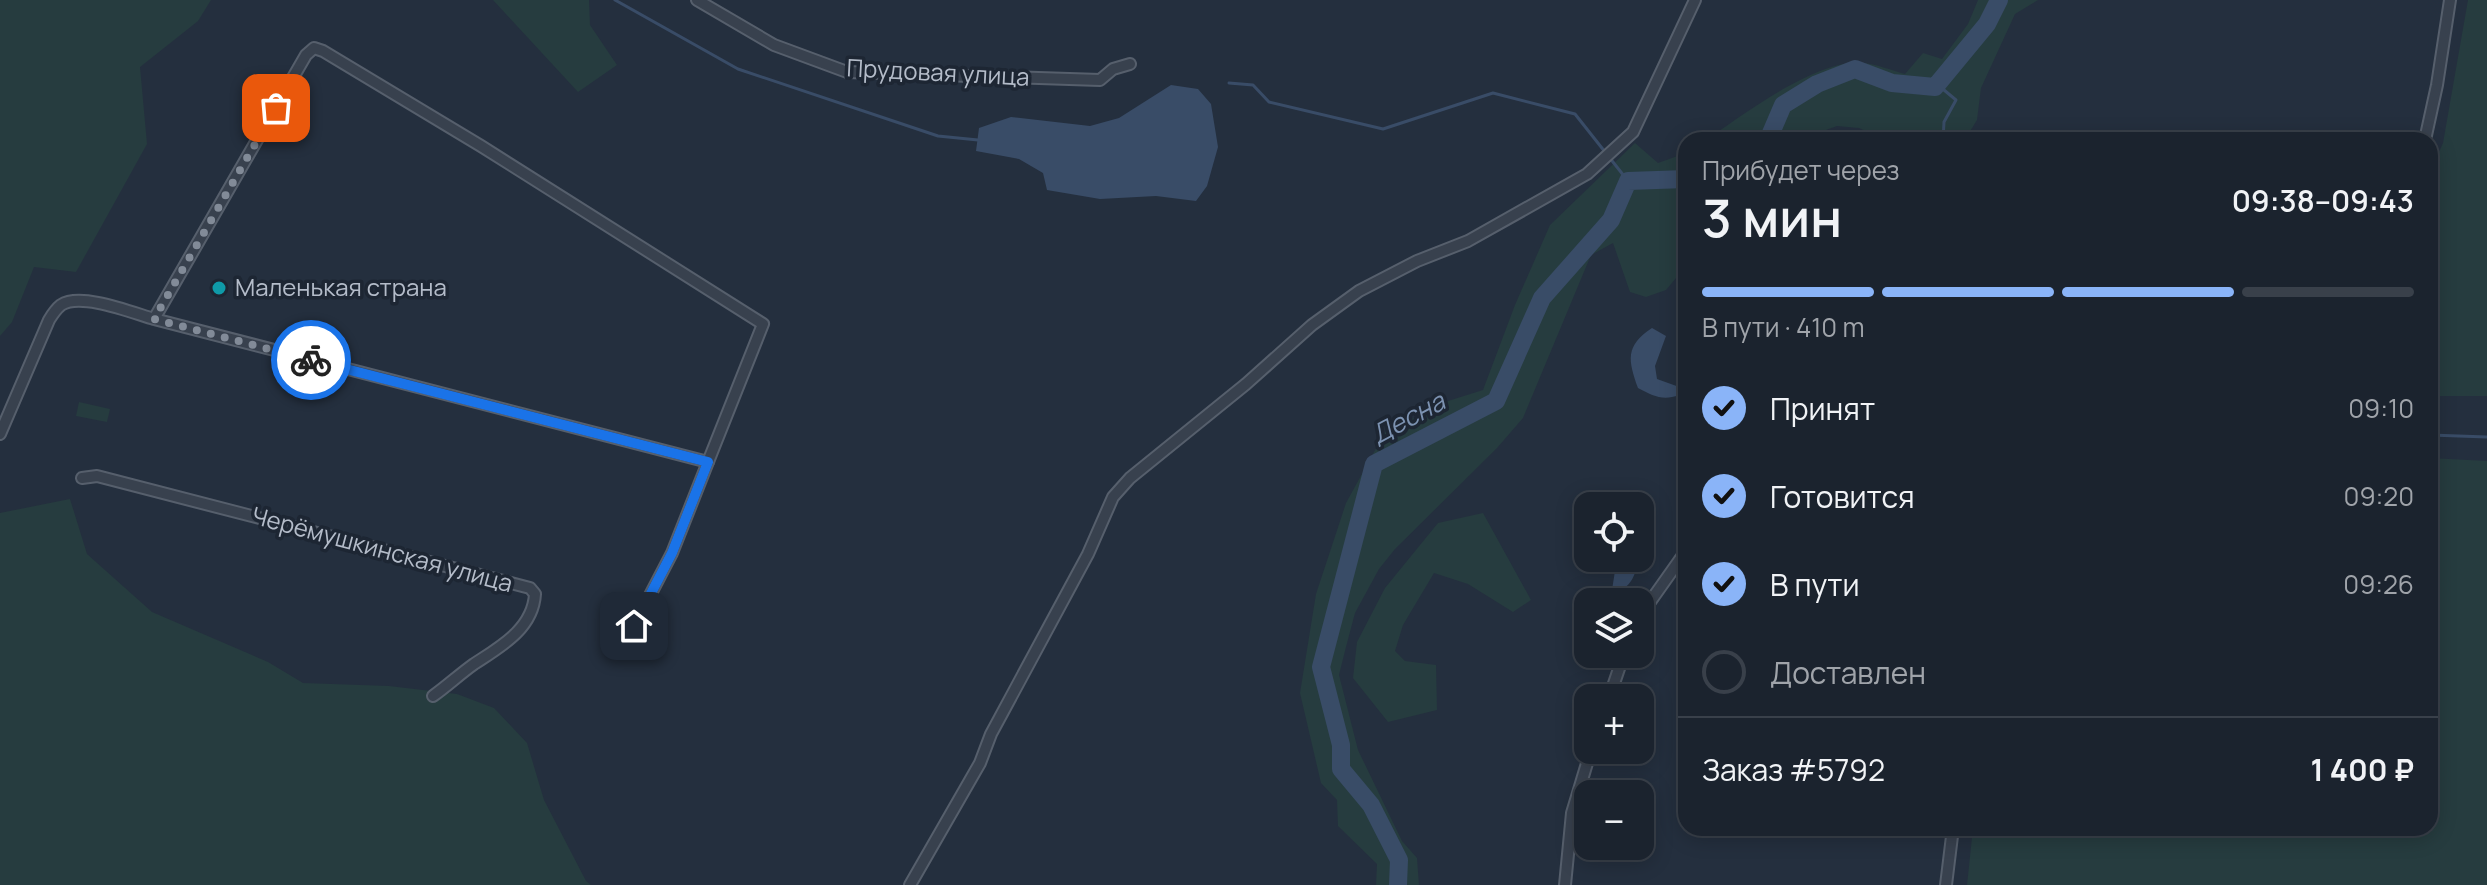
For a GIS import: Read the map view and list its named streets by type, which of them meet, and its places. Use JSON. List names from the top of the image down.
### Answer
{
  "streets": {
    "street": ["Прудовая улица", "Черёмушкинская улица"]
  },
  "water": ["Десна"],
  "places": ["Маленькая страна"],
  "page": {
    "heading": ["3 мин", "Прибудет через", "09:38–09:43"],
    "panel": ["Заказ #5792", "1 400 ₽"],
    "bar": "В пути · 410 m",
    "list": [
      ["Принят", "09:10"],
      ["Готовится", "09:20"],
      ["В пути", "09:26"],
      "Доставлен"
    ],
    "map_buttons": ["+", "−"]
  }
}
